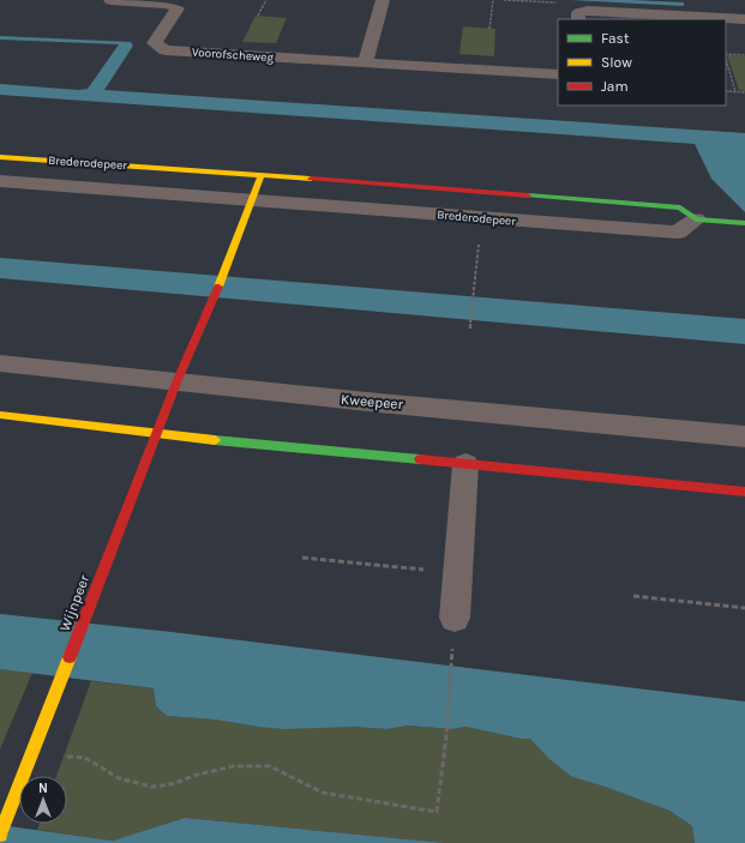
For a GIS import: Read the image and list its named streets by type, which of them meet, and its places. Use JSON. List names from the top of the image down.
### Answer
{
  "streets": {
    "street": [
      "Voorofscheweg",
      "Brederodepeer",
      "Kweepeer",
      "Wijnpeer"
    ]
  },
  "crossings": [
    ["Kweepeer", "Wijnpeer"]
  ],
  "legend": ["Fast", "Slow", "Jam"],
  "north": "top"
}
